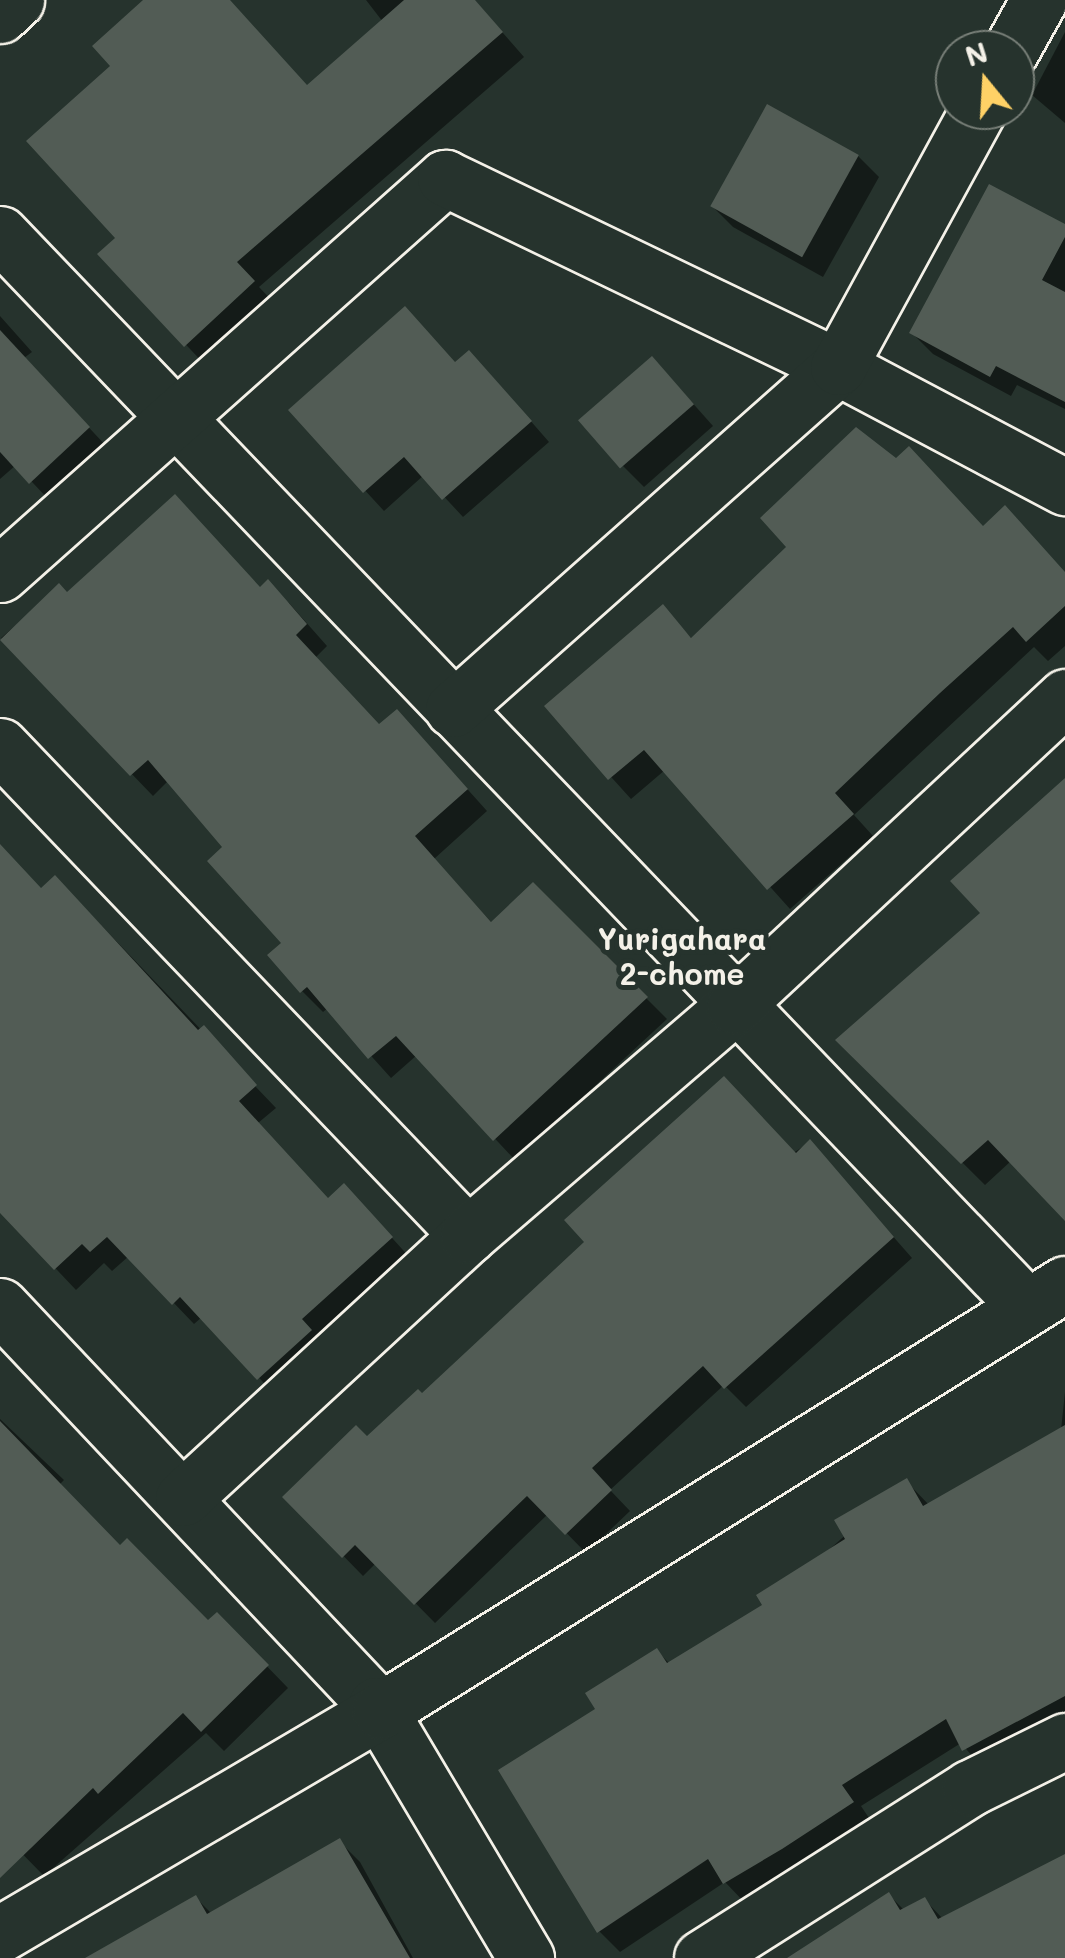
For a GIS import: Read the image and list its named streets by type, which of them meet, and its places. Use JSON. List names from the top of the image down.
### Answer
{
  "districts": ["Yurigahara 2-chome"],
  "north": "top"
}
